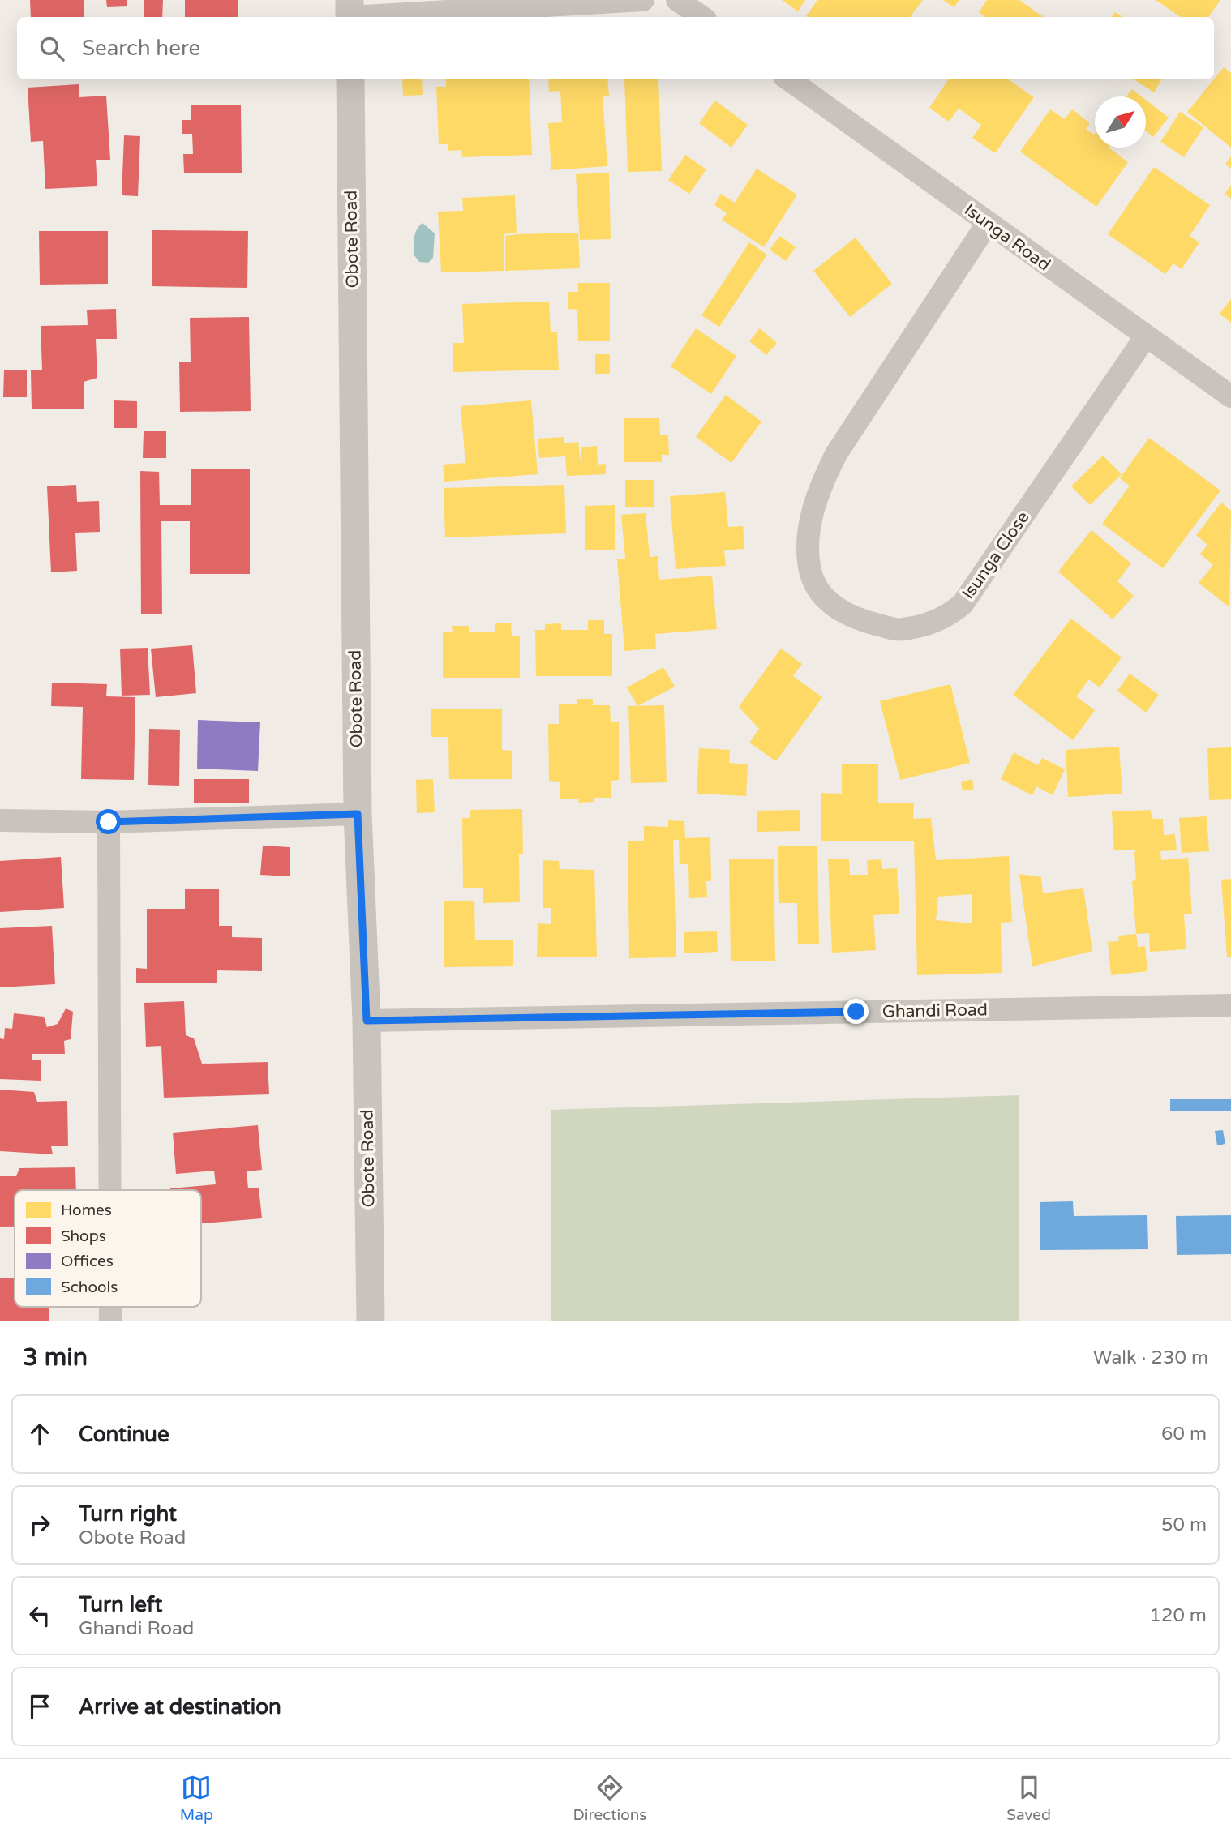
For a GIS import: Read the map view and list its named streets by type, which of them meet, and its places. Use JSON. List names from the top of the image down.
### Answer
{
  "streets": {
    "street": [
      "Isunga Road",
      "Obote Road",
      "Isunga Close",
      "Ghandi Road"
    ]
  },
  "crossings": [
    ["Isunga Road", "Isunga Close"],
    ["Obote Road", "Ghandi Road"]
  ],
  "legend": [
    "Homes",
    "Shops",
    "Offices",
    "Schools"
  ],
  "north": "top right",
  "page": {
    "search": "Search here",
    "heading": ["3 min", "Walk · 230 m"],
    "list": [
      ["Continue", "60 m"],
      ["Turn right", "Obote Road", "50 m"],
      ["Turn left", "Ghandi Road", "120 m"],
      "Arrive at destination"
    ],
    "nav": ["Map", "Directions", "Saved"]
  }
}
